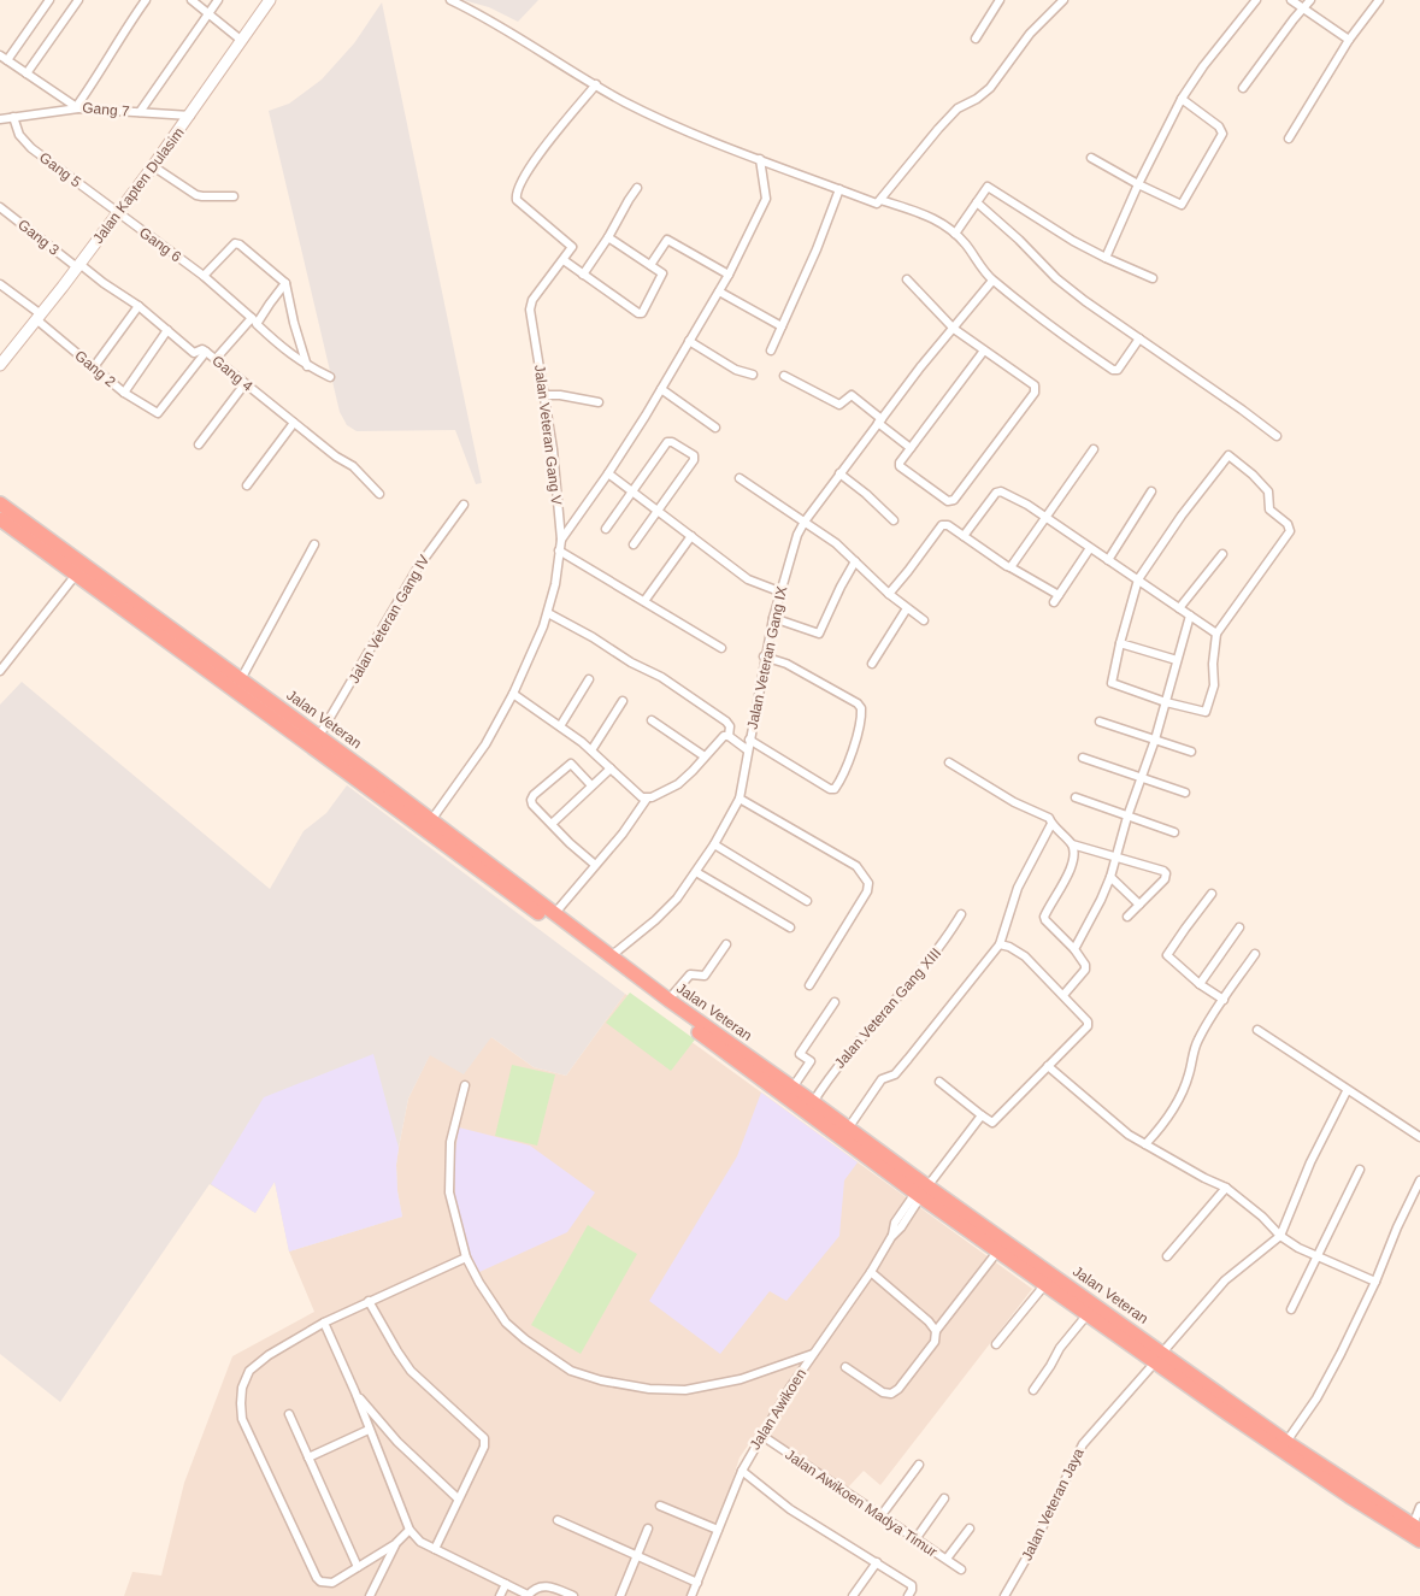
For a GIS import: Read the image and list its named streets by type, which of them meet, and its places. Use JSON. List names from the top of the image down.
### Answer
{
  "streets": {
    "highway": ["Jalan Veteran"],
    "main road": ["Jalan Kapten Dulasim"],
    "street": [
      "Gang 7",
      "Gang 5",
      "Gang 3",
      "Gang 6",
      "Gang 2",
      "Gang 4",
      "Jalan Veteran Gang V",
      "Jalan Veteran Gang IV",
      "Jalan Veteran Gang IX",
      "Jalan Veteran Gang XIII",
      "Jalan Awikoen",
      "Jalan Awikoen Madya Timur",
      "Jalan Veteran Jaya"
    ]
  },
  "crossings": [
    ["Gang 7", "Jalan Kapten Dulasim"],
    ["Gang 5", "Jalan Kapten Dulasim"],
    ["Gang 5", "Gang 6"],
    ["Jalan Kapten Dulasim", "Gang 3"],
    ["Jalan Kapten Dulasim", "Gang 6"],
    ["Jalan Kapten Dulasim", "Gang 2"],
    ["Jalan Kapten Dulasim", "Gang 4"],
    ["Gang 3", "Gang 4"],
    ["Gang 2", "Gang 4"],
    ["Jalan Veteran Gang V", "Jalan Veteran"],
    ["Jalan Veteran Gang IV", "Jalan Veteran"],
    ["Jalan Veteran Gang IX", "Jalan Veteran"],
    ["Jalan Veteran", "Jalan Veteran Gang XIII"],
    ["Jalan Veteran", "Jalan Awikoen"],
    ["Jalan Veteran", "Jalan Veteran Jaya"],
    ["Jalan Awikoen", "Jalan Awikoen Madya Timur"]
  ]
}
